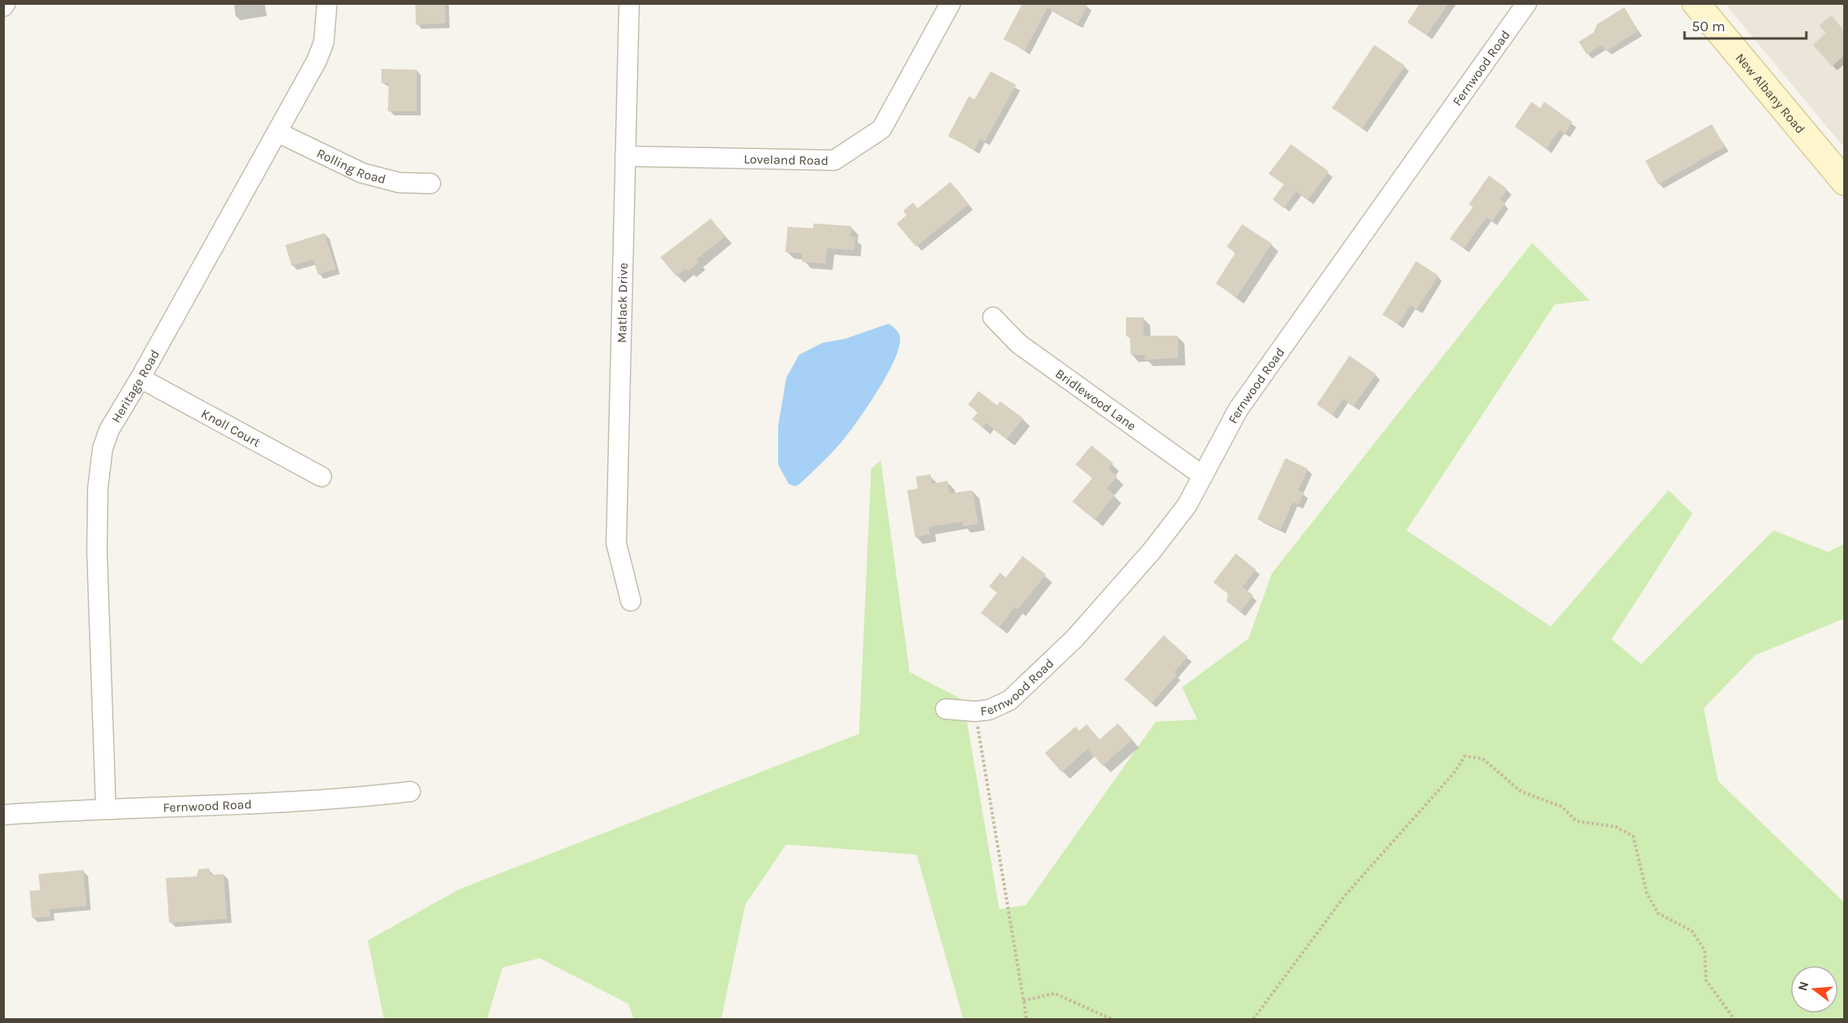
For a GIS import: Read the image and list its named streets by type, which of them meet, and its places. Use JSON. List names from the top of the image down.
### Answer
{
  "streets": {
    "main road": ["New Albany Road"],
    "street": [
      "Fernwood Road",
      "Loveland Road",
      "Rolling Road",
      "Matlack Drive",
      "Heritage Road",
      "Bridlewood Lane",
      "Knoll Court"
    ]
  },
  "crossings": [
    ["Fernwood Road", "Heritage Road"],
    ["Fernwood Road", "Bridlewood Lane"],
    ["Loveland Road", "Matlack Drive"],
    ["Rolling Road", "Heritage Road"],
    ["Heritage Road", "Knoll Court"]
  ],
  "scale_bar": "50 m",
  "north": "left"
}
